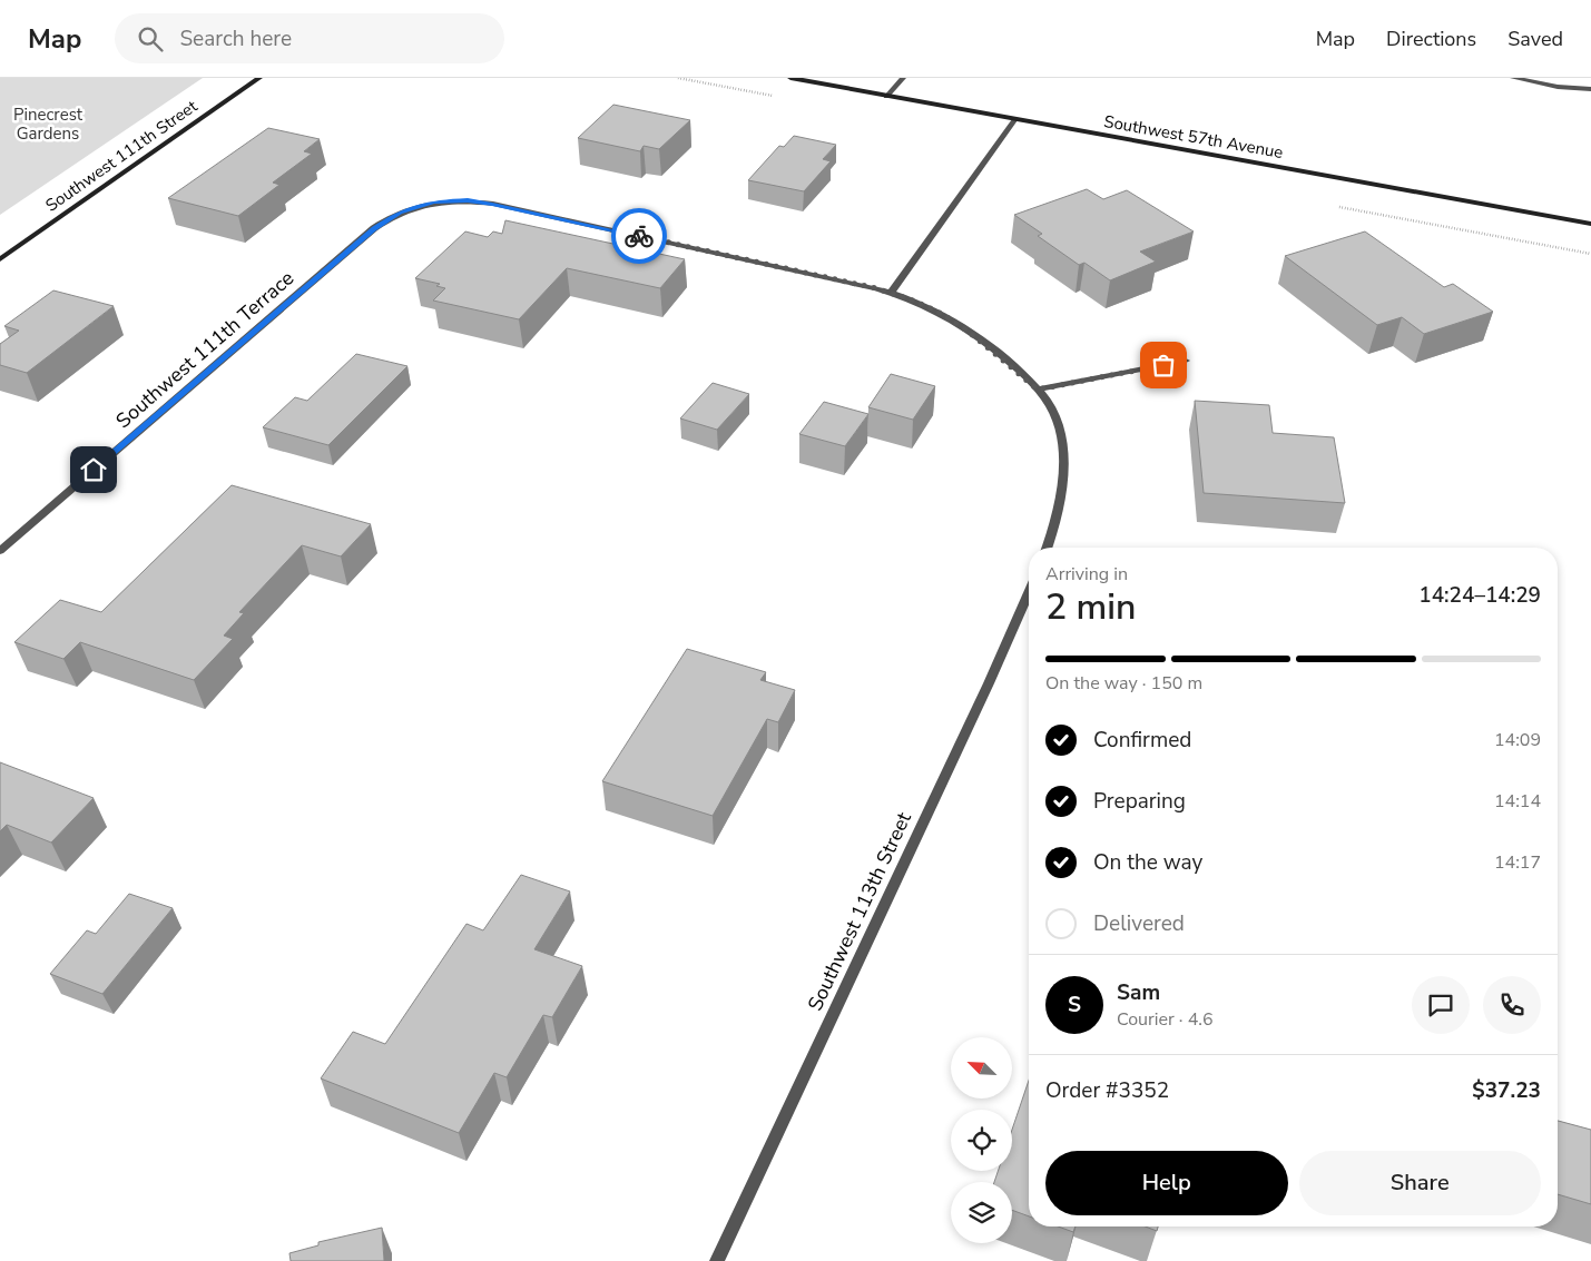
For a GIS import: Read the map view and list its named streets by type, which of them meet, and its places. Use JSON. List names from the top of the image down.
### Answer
{
  "streets": {
    "main road": ["Southwest 57th Avenue", "Southwest 111th Street"],
    "street": ["Southwest 111th Terrace", "Southwest 113th Street"]
  },
  "parks": ["Pinecrest Gardens"],
  "north": "top left",
  "page": {
    "header": "Map",
    "search": "Search here",
    "nav": ["Map", "Directions", "Saved"],
    "heading": ["2 min", "Arriving in", "14:24–14:29"],
    "panel": [
      "Sam",
      "Courier · 4.6",
      "Order #3352",
      "$37.23"
    ],
    "bar": "On the way · 150 m",
    "list": [
      ["Confirmed", "14:09"],
      ["Preparing", "14:14"],
      ["On the way", "14:17"],
      "Delivered"
    ],
    "round": "S",
    "buttons": ["Help", "Share"]
  }
}
